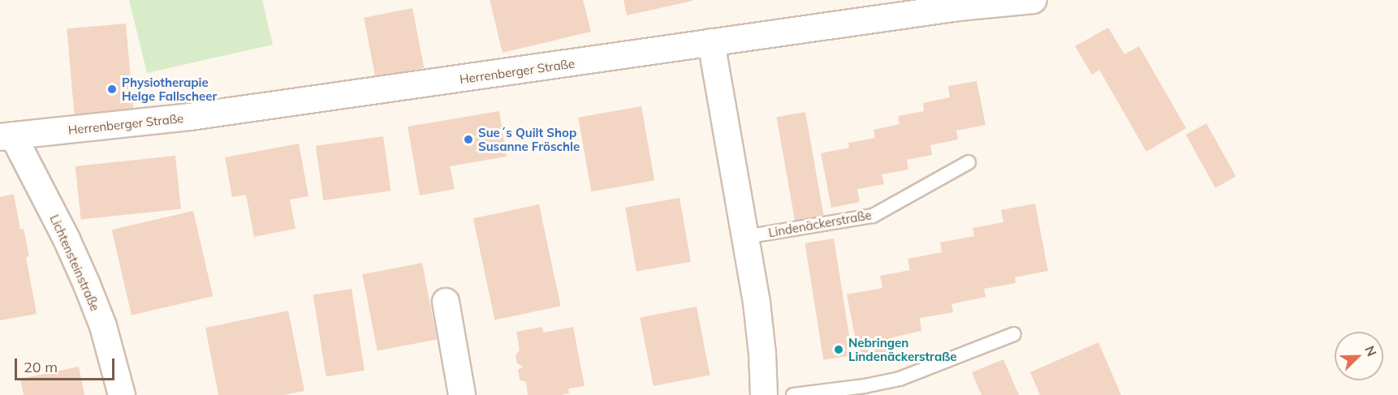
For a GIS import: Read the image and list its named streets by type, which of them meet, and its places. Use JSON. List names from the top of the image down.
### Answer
{
  "streets": {
    "street": ["Herrenberger Straße", "Lichtensteinstraße"],
    "lane": ["Lindenäckerstraße"]
  },
  "crossings": [
    ["Herrenberger Straße", "Lichtensteinstraße"]
  ],
  "places": ["Physiotherapie Helge Fallscheer", "Sue´s Quilt Shop Susanne Fröschle", "Nebringen Lindenäckerstraße"],
  "scale_bar": "20 m",
  "north": "top right"
}
